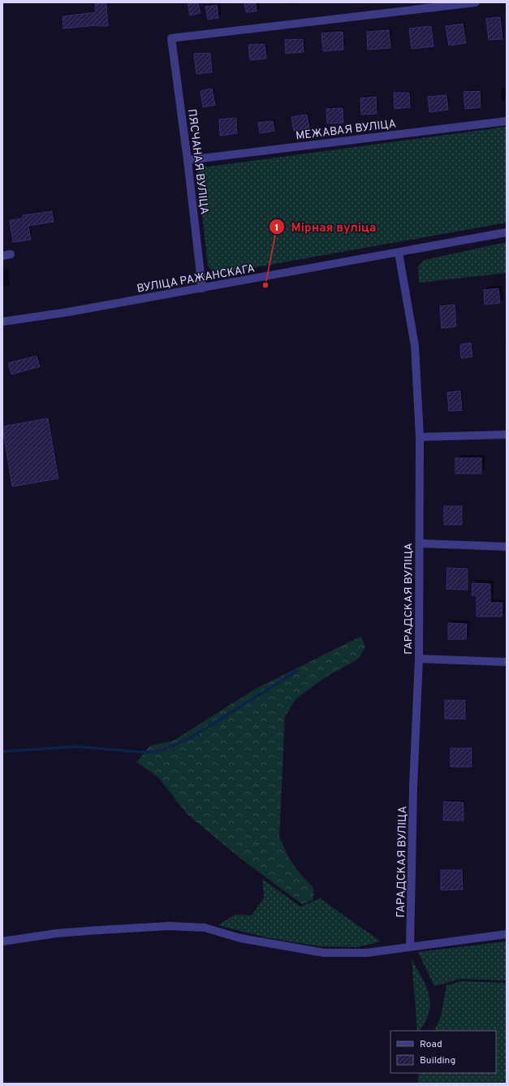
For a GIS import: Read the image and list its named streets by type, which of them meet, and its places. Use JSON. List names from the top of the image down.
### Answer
{
  "streets": {
    "street": [
      "МЕЖАВАЯ ВУЛІЦА",
      "ПЯСЧАНАЯ ВУЛІЦА",
      "ВУЛІЦА РАЖАНСКАГА",
      "ГАРАДСКАЯ ВУЛІЦА"
    ]
  },
  "crossings": [
    ["МЕЖАВАЯ ВУЛІЦА", "ПЯСЧАНАЯ ВУЛІЦА"],
    ["ПЯСЧАНАЯ ВУЛІЦА", "ВУЛІЦА РАЖАНСКАГА"],
    ["ВУЛІЦА РАЖАНСКАГА", "ГАРАДСКАЯ ВУЛІЦА"]
  ],
  "places": ["Мірная вуліца"],
  "legend": ["Road", "Building"]
}
